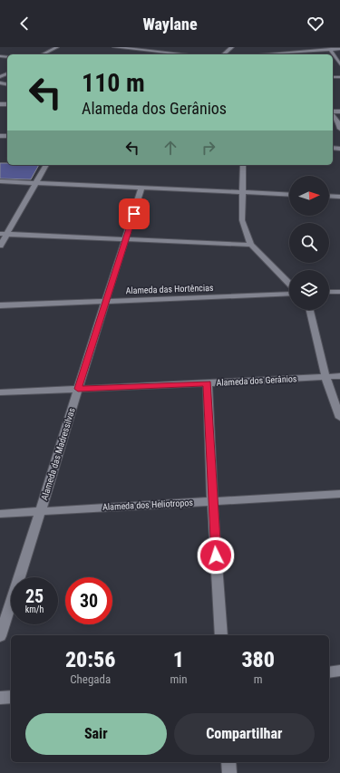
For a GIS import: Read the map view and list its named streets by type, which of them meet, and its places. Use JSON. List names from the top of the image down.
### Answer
{
  "streets": {
    "street": [
      "Alameda das Hortências",
      "Alameda dos Gerânios",
      "Alameda das Madressilvas",
      "Alameda dos Heliotropos"
    ]
  },
  "crossings": [
    ["Alameda das Hortências", "Alameda das Madressilvas"],
    ["Alameda dos Gerânios", "Alameda das Madressilvas"],
    ["Alameda das Madressilvas", "Alameda dos Heliotropos"]
  ],
  "north": "right",
  "page": {
    "header": "Waylane",
    "turn": ["110 m", "Alameda dos Gerânios"],
    "speed": "25 km/h",
    "limit": "30",
    "eta": [
      "20:56",
      "Chegada",
      "1",
      "min",
      "380",
      "m"
    ],
    "buttons": ["Sair", "Compartilhar"]
  }
}
